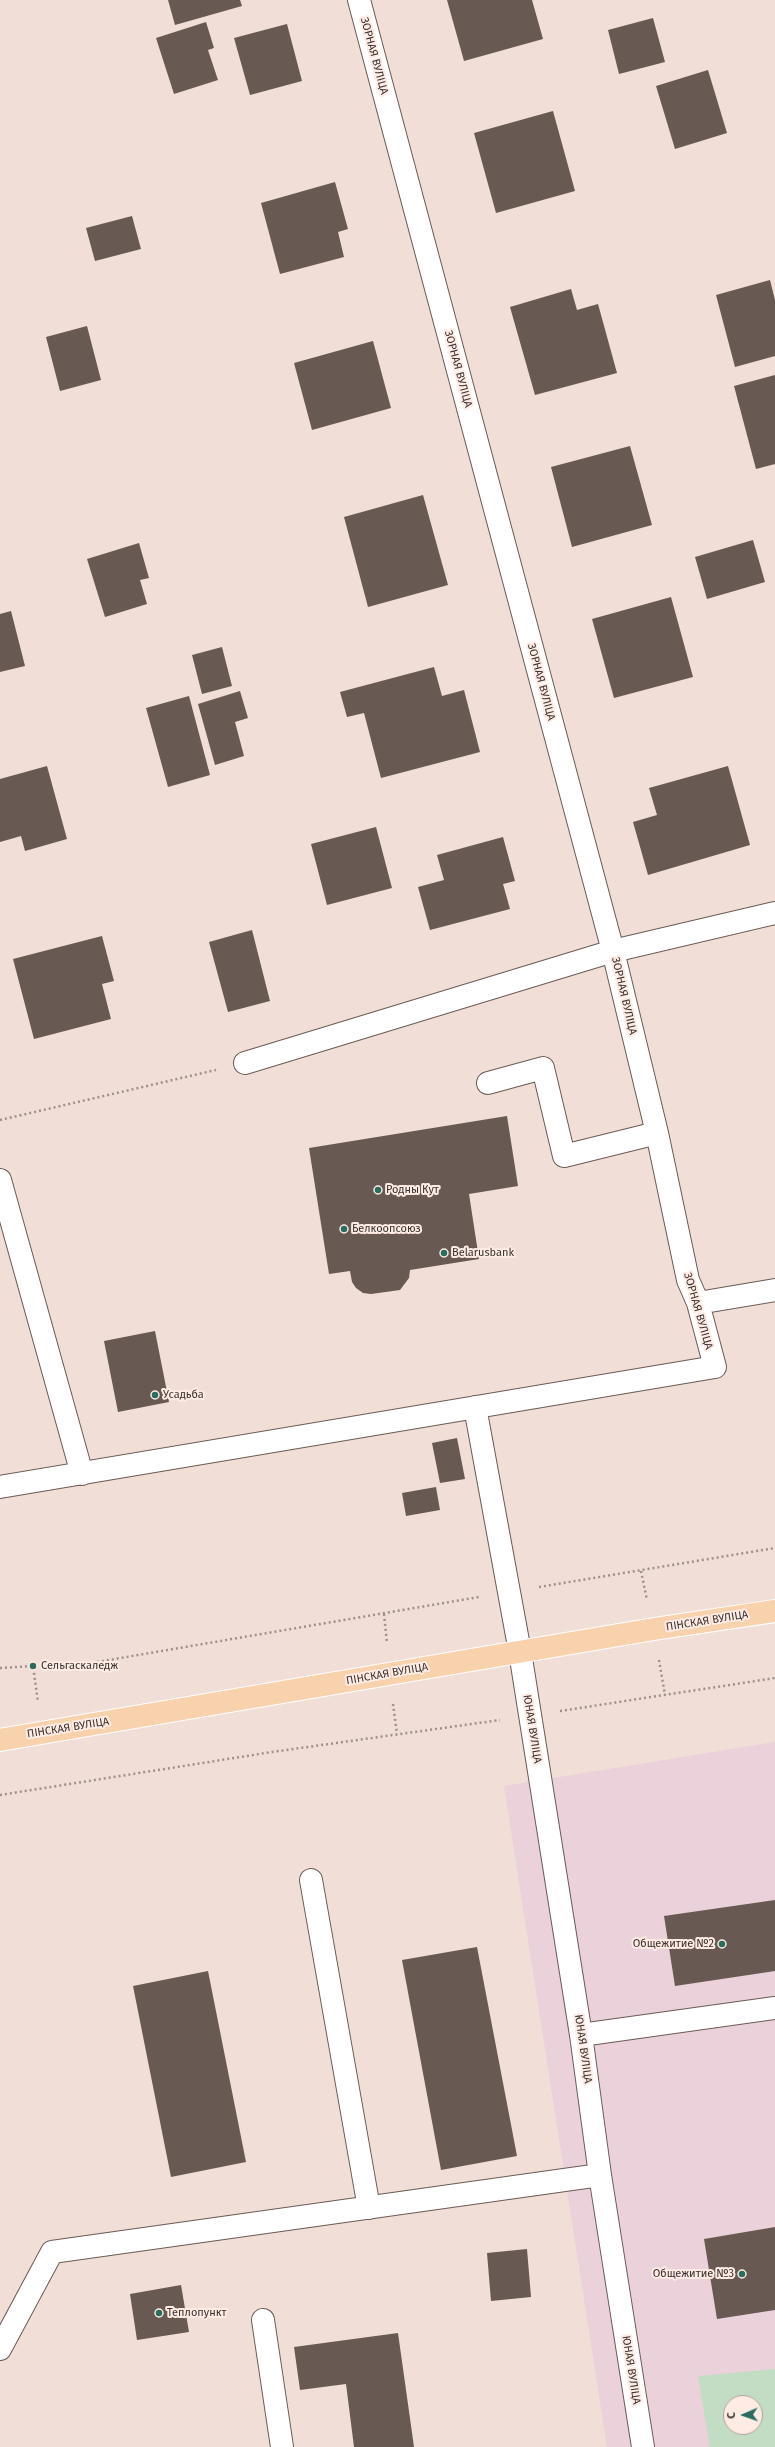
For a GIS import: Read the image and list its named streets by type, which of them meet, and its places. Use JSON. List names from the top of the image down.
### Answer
{
  "streets": {
    "main road": ["ПІНСКАЯ ВУЛІЦА"],
    "street": ["ЗОРНАЯ ВУЛІЦА", "ЮНАЯ ВУЛІЦА"]
  },
  "crossings": [
    ["ЗОРНАЯ ВУЛІЦА", "ЮНАЯ ВУЛІЦА"],
    ["ПІНСКАЯ ВУЛІЦА", "ЮНАЯ ВУЛІЦА"]
  ],
  "places": [
    "Родны Кут",
    "Белкоопсоюз",
    "Belarusbank",
    "Усадьба",
    "Сельгаскаледж",
    "Общежитие №2",
    "Общежитие №3",
    "Теплопункт"
  ],
  "north": "left"
}
